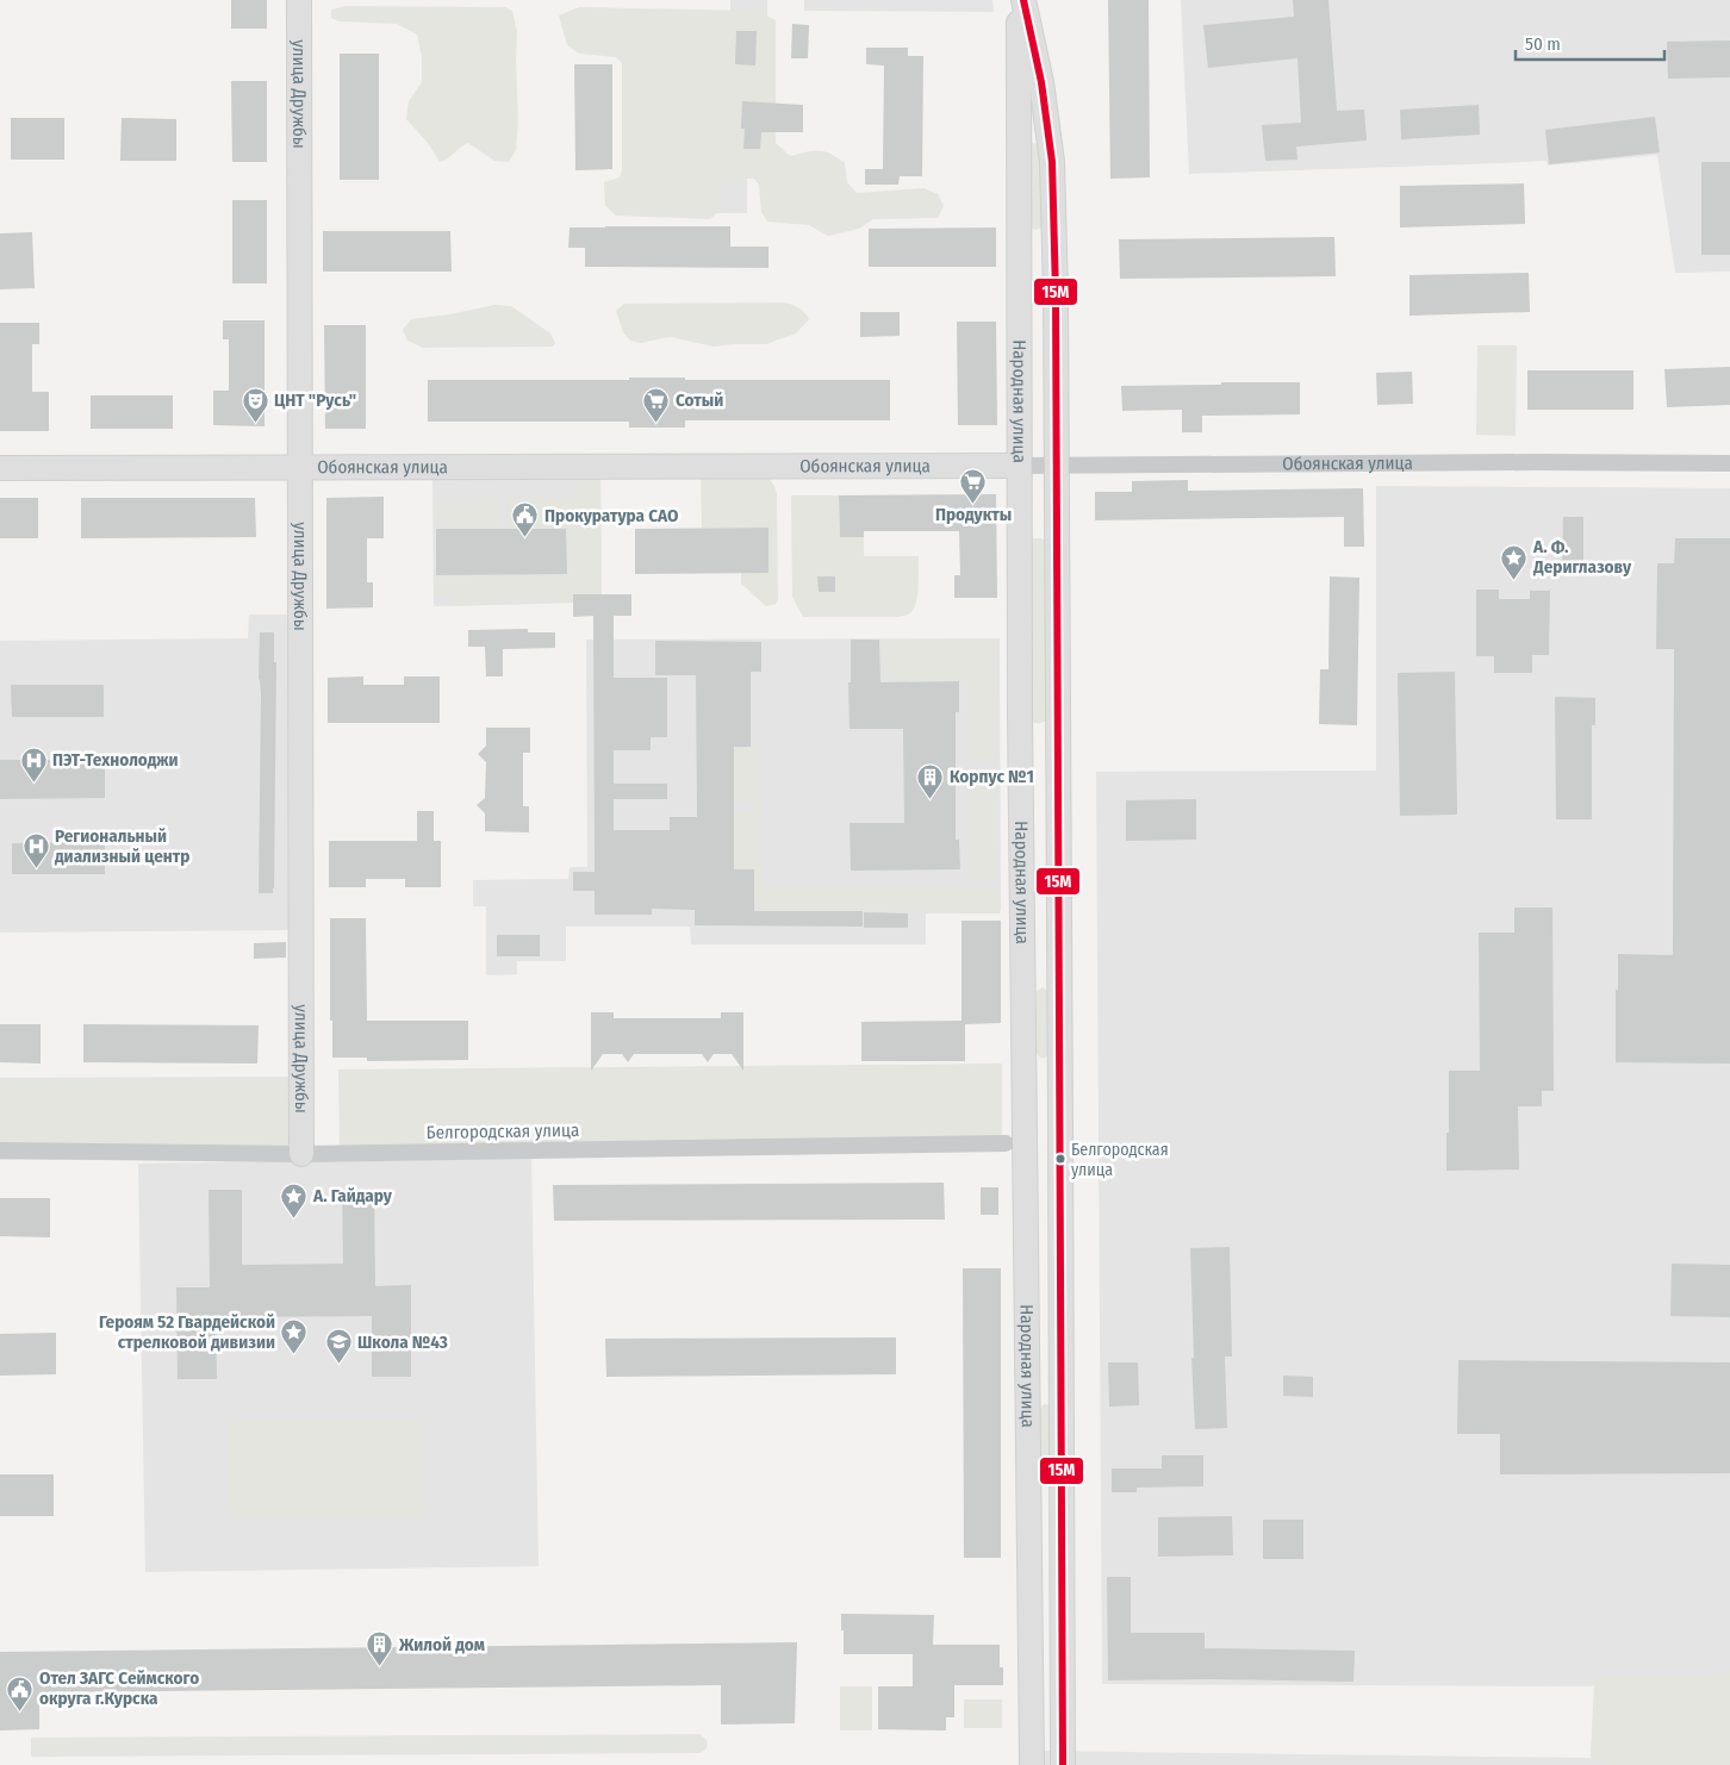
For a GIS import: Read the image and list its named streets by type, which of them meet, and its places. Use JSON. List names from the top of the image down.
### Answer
{
  "streets": {
    "street": [
      "улица Дружбы",
      "Народная улица",
      "Обоянская улица",
      "Белгородская улица"
    ]
  },
  "crossings": [
    ["улица Дружбы", "Обоянская улица"],
    ["улица Дружбы", "Белгородская улица"],
    ["Народная улица", "Обоянская улица"]
  ],
  "places": {
    "theatre": ["ЦНТ \"Русь\""],
    "supermarket": ["Сотый", "Продукты"],
    "public building": ["Прокуратура САО", "Отел ЗАГС Сеймского округа г.Курска"],
    "place": ["А. Ф. Дериглазову", "А. Гайдару", "Героям 52 Гвардейской стрелковой дивизии"],
    "hospital": ["ПЭТ-Технолоджи", "Региональный диализный центр"],
    "building": ["Корпус №1", "Жилой дом"],
    "other": ["Белгородская улица"],
    "school or university": ["Школа №43"]
  },
  "lines": ["transit line 15М"],
  "scale_bar": "50 m"
}
